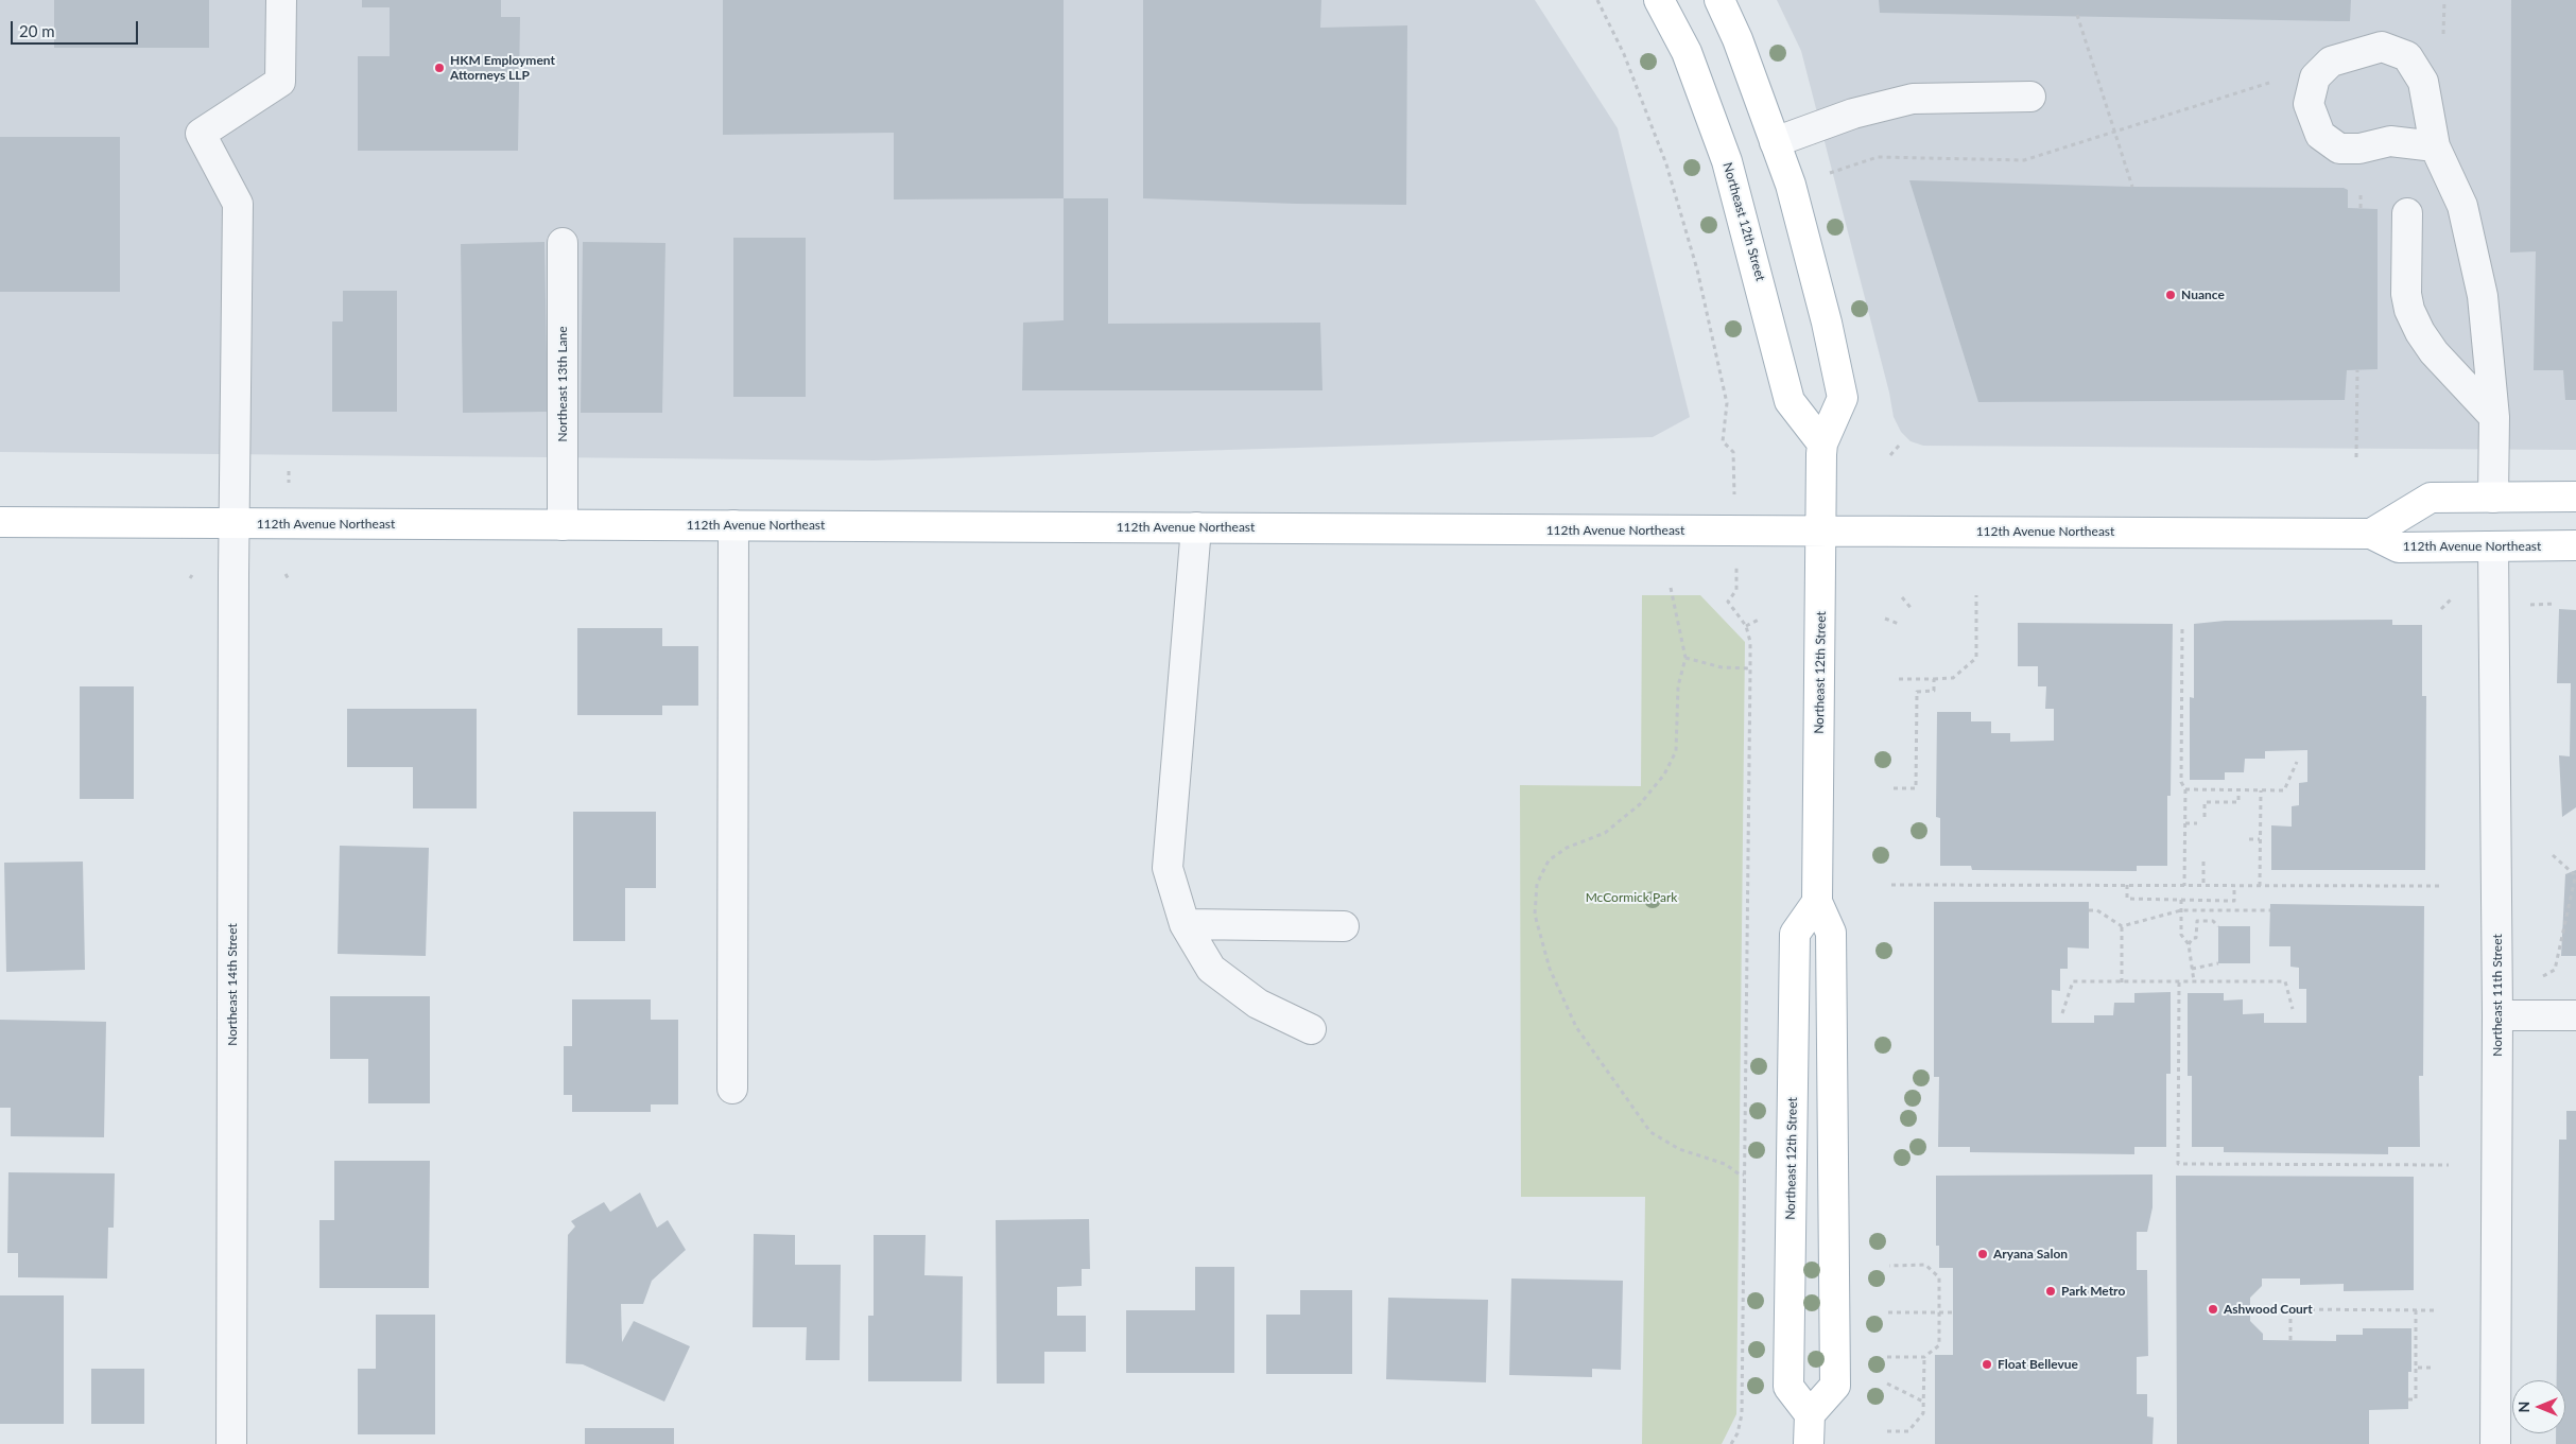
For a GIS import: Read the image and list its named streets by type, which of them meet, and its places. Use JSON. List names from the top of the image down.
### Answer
{
  "streets": {
    "main road": ["Northeast 12th Street", "112th Avenue Northeast"],
    "street": ["Northeast 13th Lane", "Northeast 14th Street", "Northeast 11th Street"]
  },
  "crossings": [
    ["Northeast 12th Street", "112th Avenue Northeast"],
    ["Northeast 13th Lane", "112th Avenue Northeast"],
    ["112th Avenue Northeast", "Northeast 14th Street"],
    ["112th Avenue Northeast", "Northeast 11th Street"]
  ],
  "parks": ["McCormick Park"],
  "places": [
    "HKM Employment Attorneys LLP",
    "Nuance",
    "Aryana Salon",
    "Park Metro",
    "Ashwood Court",
    "Float Bellevue"
  ],
  "scale_bar": "20 m",
  "north": "left"
}
